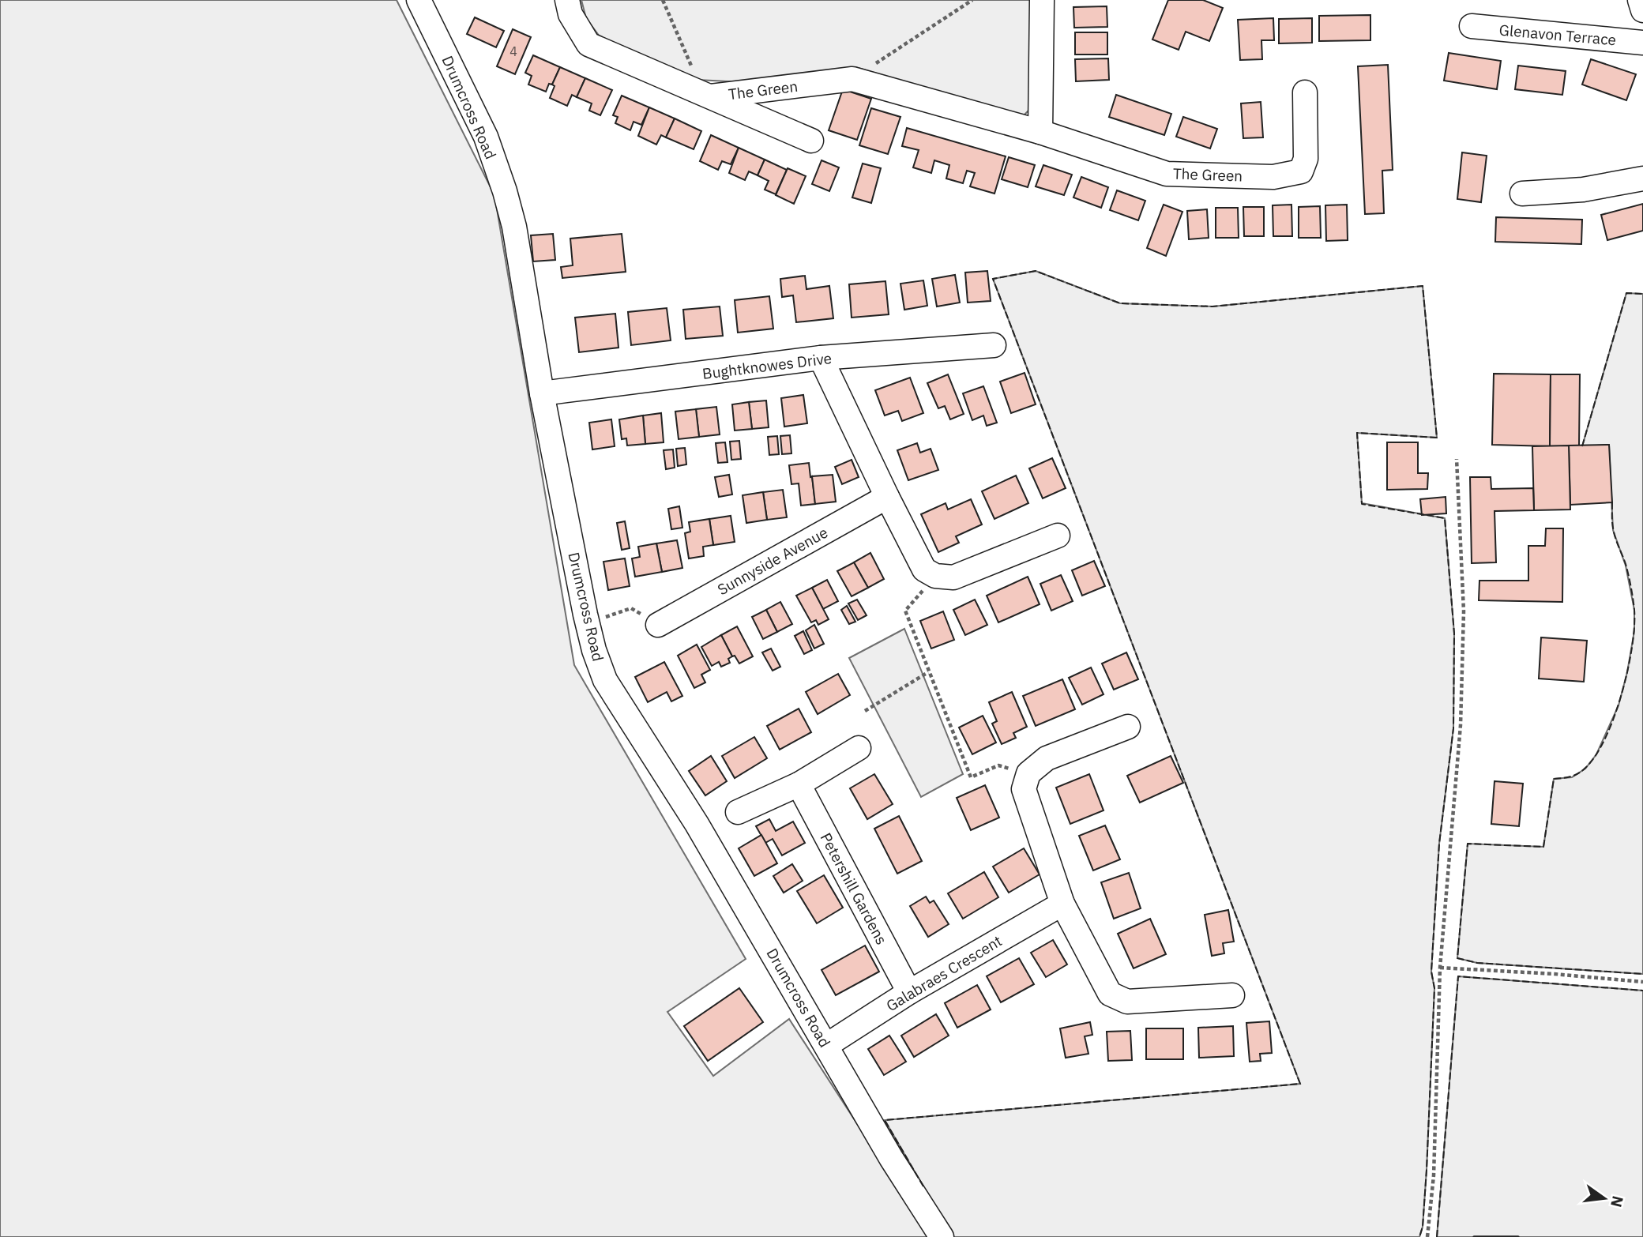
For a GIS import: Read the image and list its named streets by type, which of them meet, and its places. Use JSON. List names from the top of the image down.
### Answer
{
  "streets": {
    "street": [
      "Glenavon Terrace",
      "The Green",
      "Drumcross Road",
      "Bughtknowes Drive",
      "Sunnyside Avenue",
      "Petershill Gardens",
      "Galabraes Crescent"
    ]
  },
  "crossings": [
    ["Drumcross Road", "Bughtknowes Drive"],
    ["Drumcross Road", "Galabraes Crescent"],
    ["Petershill Gardens", "Galabraes Crescent"]
  ],
  "house_numbers": ["4"],
  "north": "right"
}
